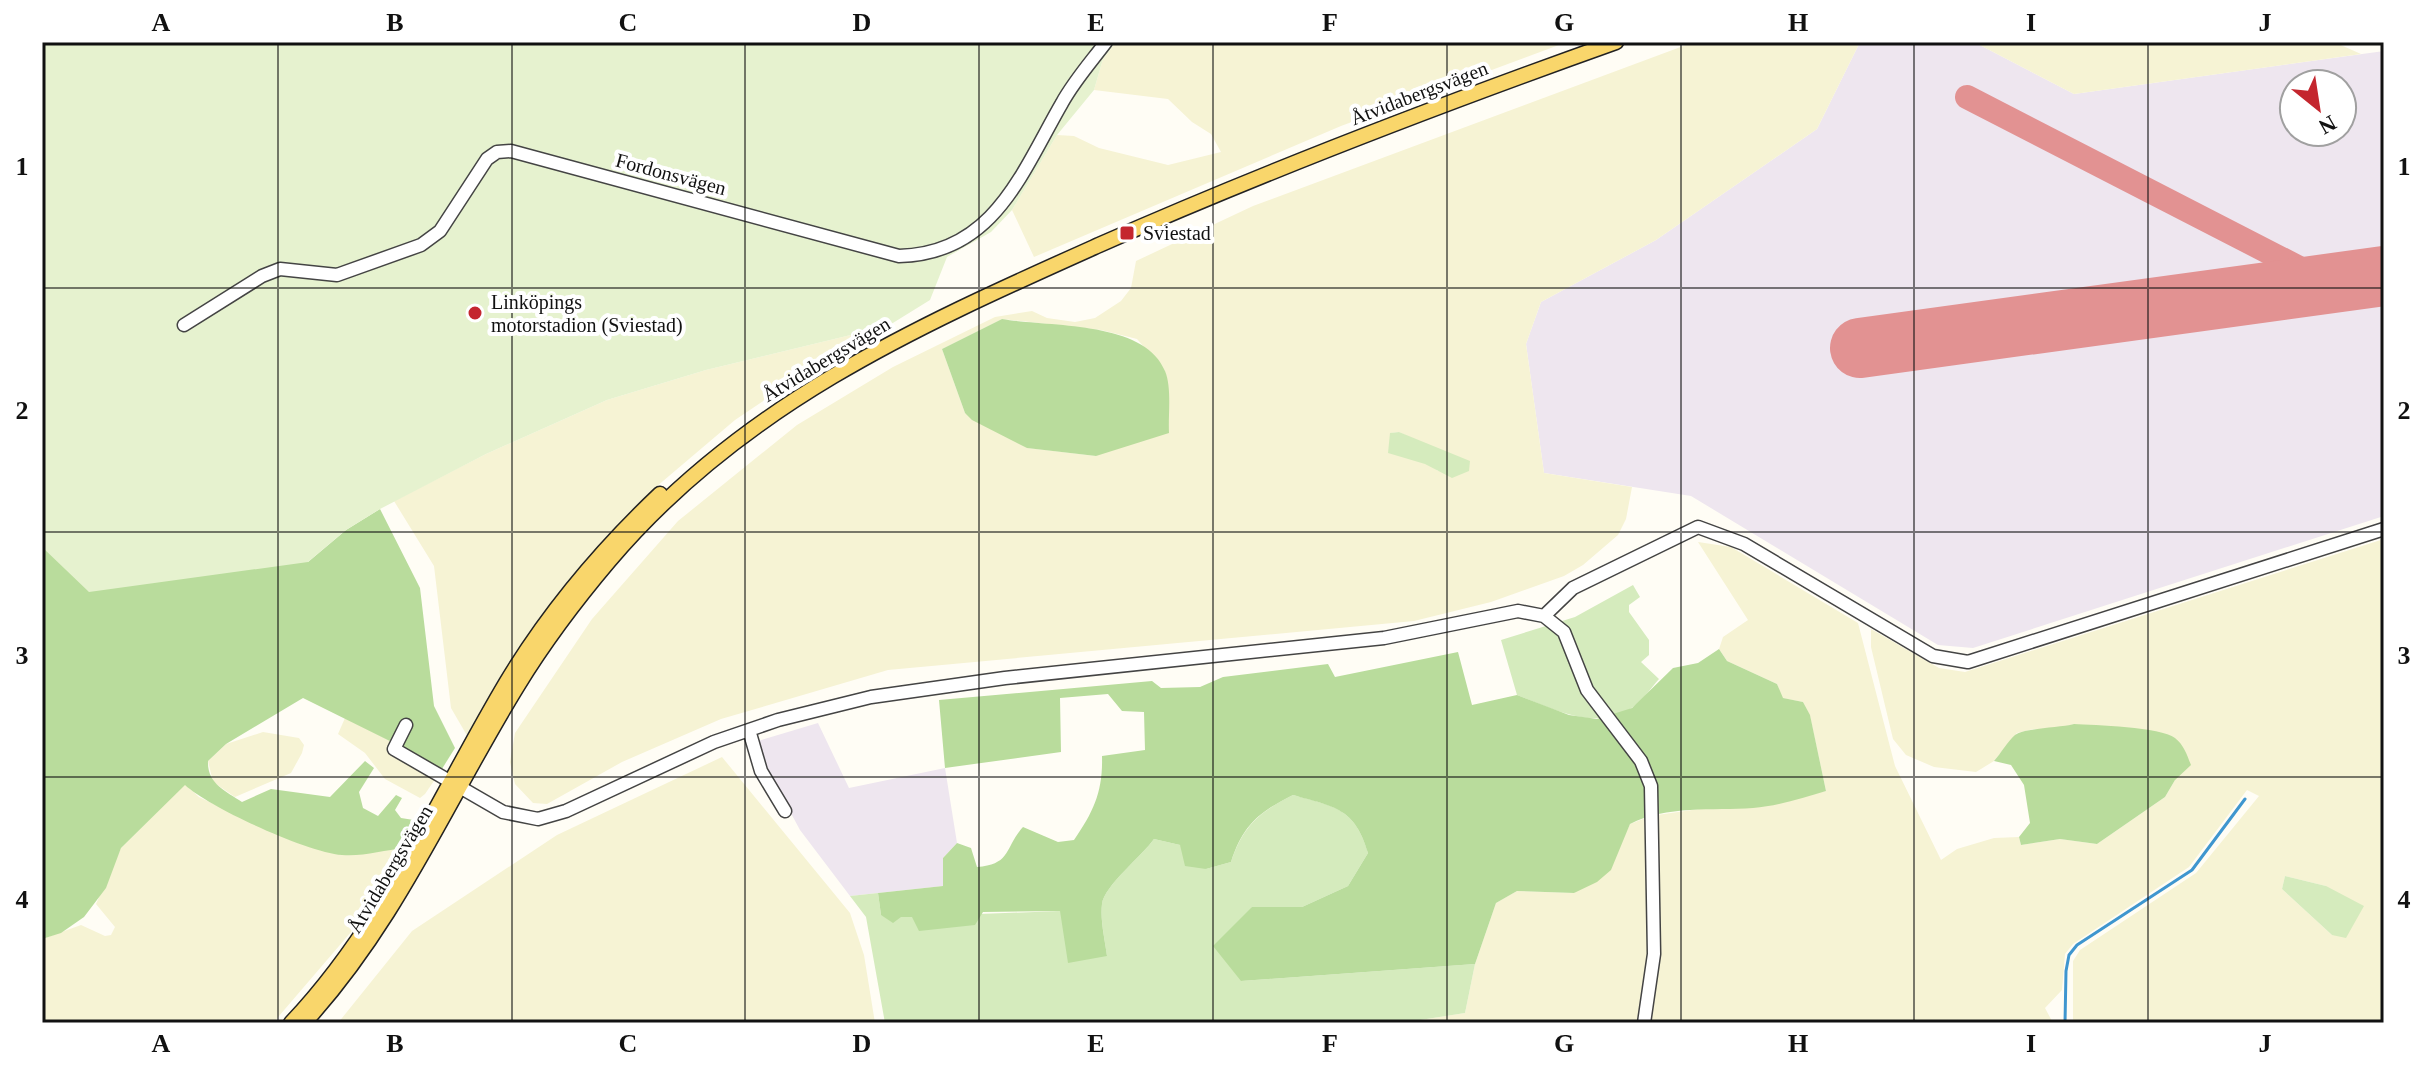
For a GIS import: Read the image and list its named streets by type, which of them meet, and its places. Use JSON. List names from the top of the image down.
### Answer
{
  "streets": {
    "main road": ["Åtvidabergsvägen"],
    "street": ["Fordonsvägen"]
  },
  "places": {
    "transit": ["Sviestad"],
    "other": ["Linköpings motorstadion (Sviestad)"]
  },
  "north": "bottom right",
  "grid": {
    "columns": [
      "A",
      "B",
      "C",
      "D",
      "E",
      "F",
      "G",
      "H",
      "I",
      "J"
    ],
    "rows": [
      "1",
      "2",
      "3",
      "4"
    ]
  }
}
